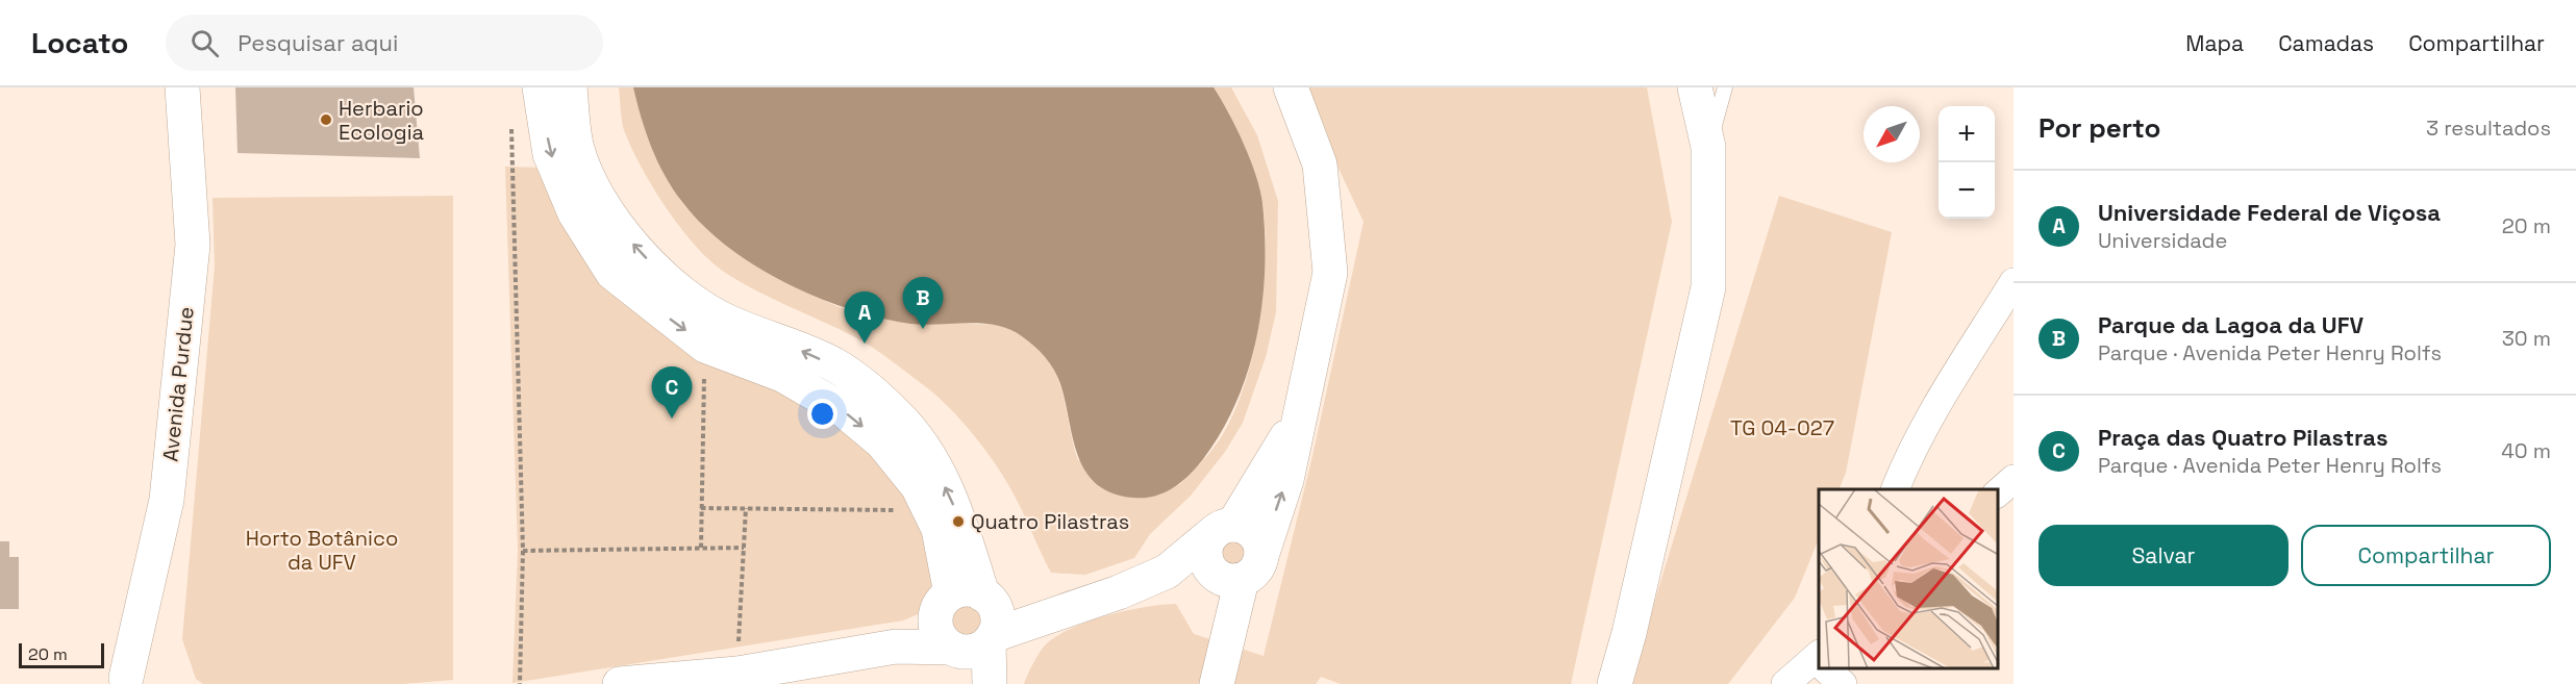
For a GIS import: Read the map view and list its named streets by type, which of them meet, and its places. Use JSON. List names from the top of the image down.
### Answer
{
  "streets": {
    "main road": ["Avenida Purdue"]
  },
  "parks": ["TG 04-027", "Horto Botânico da UFV"],
  "places": ["Herbario Ecologia", "Quatro Pilastras"],
  "scale_bar": "20 m",
  "north": "bottom left",
  "page": {
    "header": "Locato",
    "search": "Pesquisar aqui",
    "nav": ["Mapa", "Camadas", "Compartilhar"],
    "heading": ["Por perto", "3 resultados"],
    "map_buttons": ["+", "−"],
    "list": [
      {
        "mark": "A",
        "name": "Universidade Federal de Viçosa",
        "note": "Universidade",
        "value": "20 m"
      },
      {
        "mark": "B",
        "name": "Parque da Lagoa da UFV",
        "note": "Parque · Avenida Peter Henry Rolfs",
        "value": "30 m"
      },
      {
        "mark": "C",
        "name": "Praça das Quatro Pilastras",
        "note": "Parque · Avenida Peter Henry Rolfs",
        "value": "40 m"
      }
    ],
    "pins": ["B", "A", "C"],
    "buttons": ["Salvar", "Compartilhar"],
    "scale": "20 m"
  }
}
